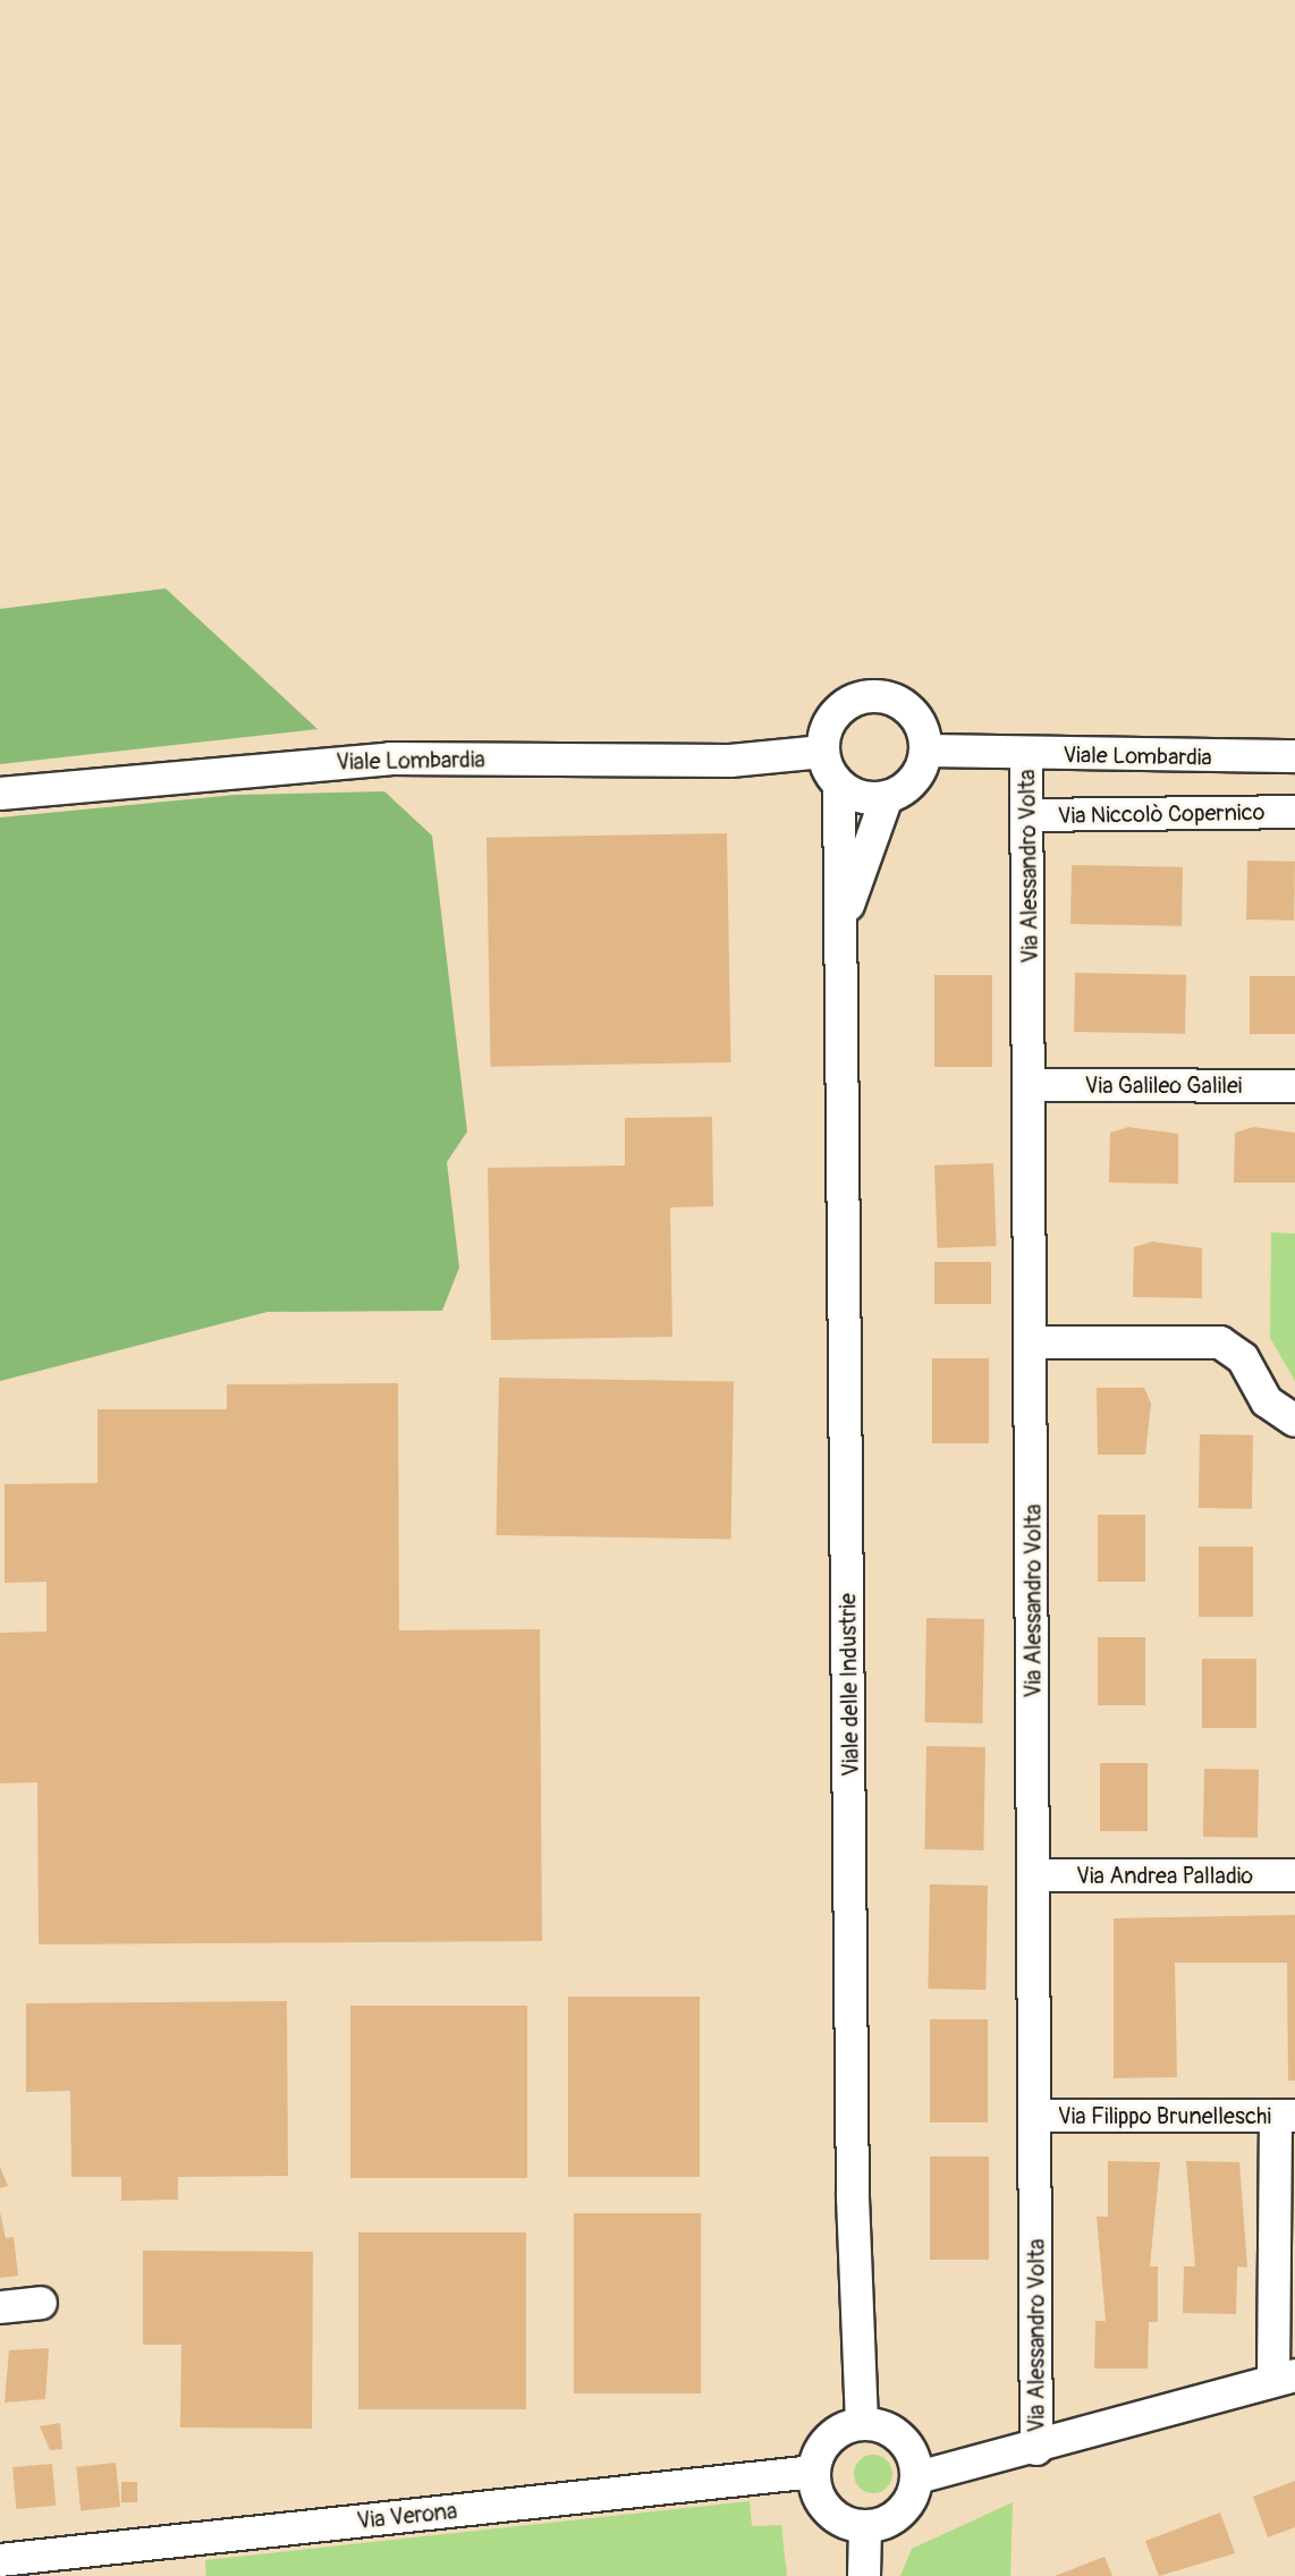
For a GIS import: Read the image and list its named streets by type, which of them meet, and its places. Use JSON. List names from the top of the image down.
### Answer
{
  "streets": {
    "street": [
      "Viale Lombardia",
      "Via Niccolò Copernico",
      "Via Alessandro Volta",
      "Via Galileo Galilei",
      "Viale delle Industrie",
      "Via Andrea Palladio",
      "Via Filippo Brunelleschi",
      "Via Verona"
    ]
  },
  "crossings": [
    ["Viale Lombardia", "Via Alessandro Volta"],
    ["Viale Lombardia", "Viale delle Industrie"],
    ["Via Niccolò Copernico", "Via Alessandro Volta"],
    ["Via Alessandro Volta", "Via Galileo Galilei"],
    ["Via Alessandro Volta", "Via Andrea Palladio"],
    ["Via Alessandro Volta", "Via Filippo Brunelleschi"],
    ["Viale delle Industrie", "Via Verona"]
  ]
}
